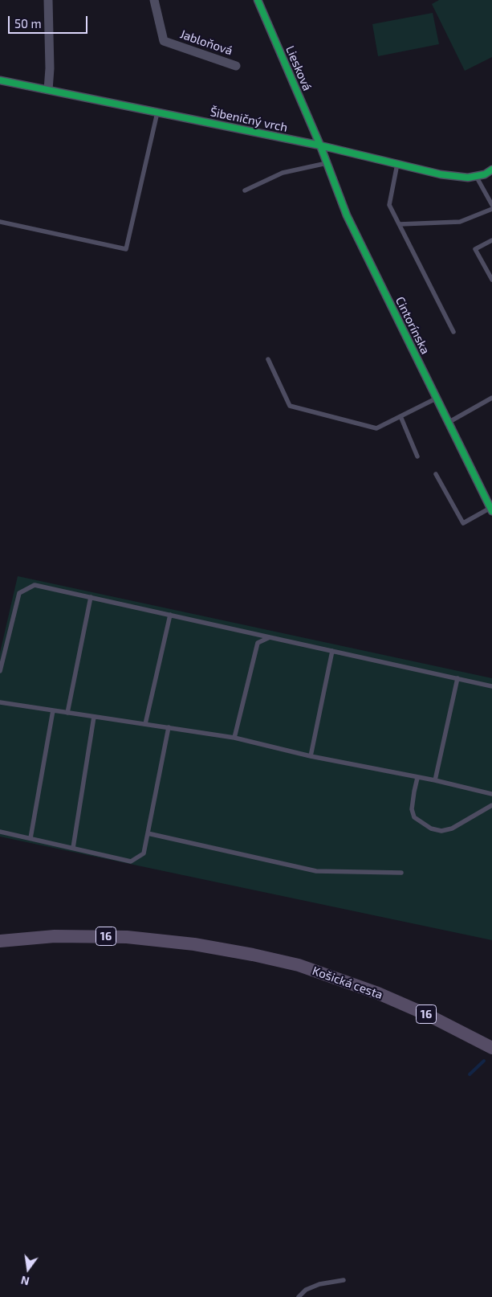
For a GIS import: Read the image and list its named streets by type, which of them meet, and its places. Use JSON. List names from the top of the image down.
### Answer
{
  "streets": {
    "main road": ["16", "Košická cesta"],
    "street": [
      "Jabloňová",
      "Liesková",
      "Šibeničný vrch",
      "Cintorínska"
    ]
  },
  "crossings": [
    ["Liesková", "Šibeničný vrch"],
    ["Liesková", "Cintorínska"],
    ["Šibeničný vrch", "Cintorínska"]
  ],
  "scale_bar": "50 m",
  "north": "bottom"
}
